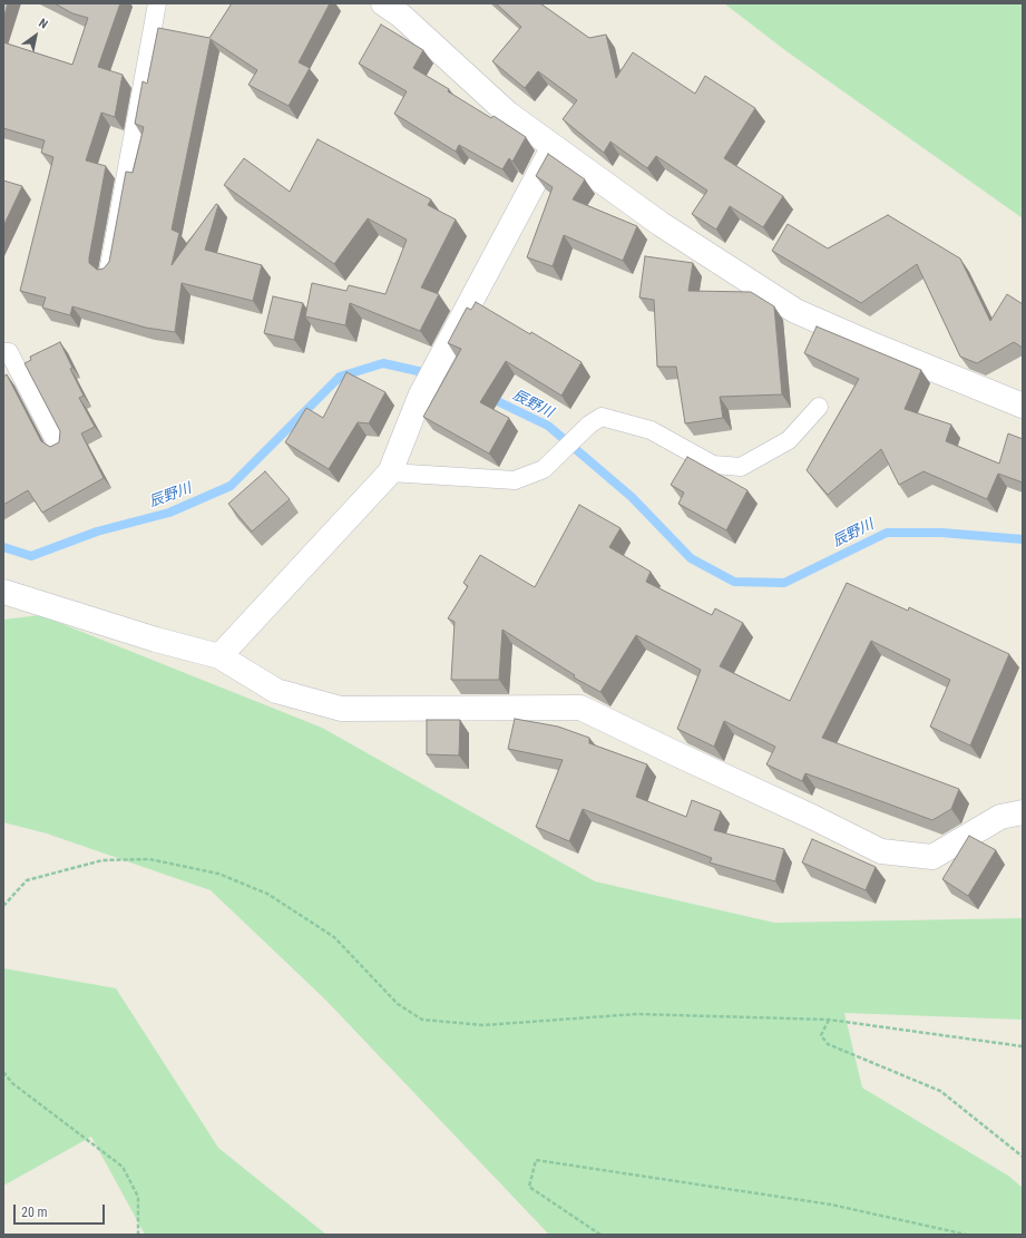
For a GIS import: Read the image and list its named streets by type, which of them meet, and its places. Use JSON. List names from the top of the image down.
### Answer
{
  "water": ["辰野川"],
  "scale_bar": "20 m",
  "north": "top right"
}
